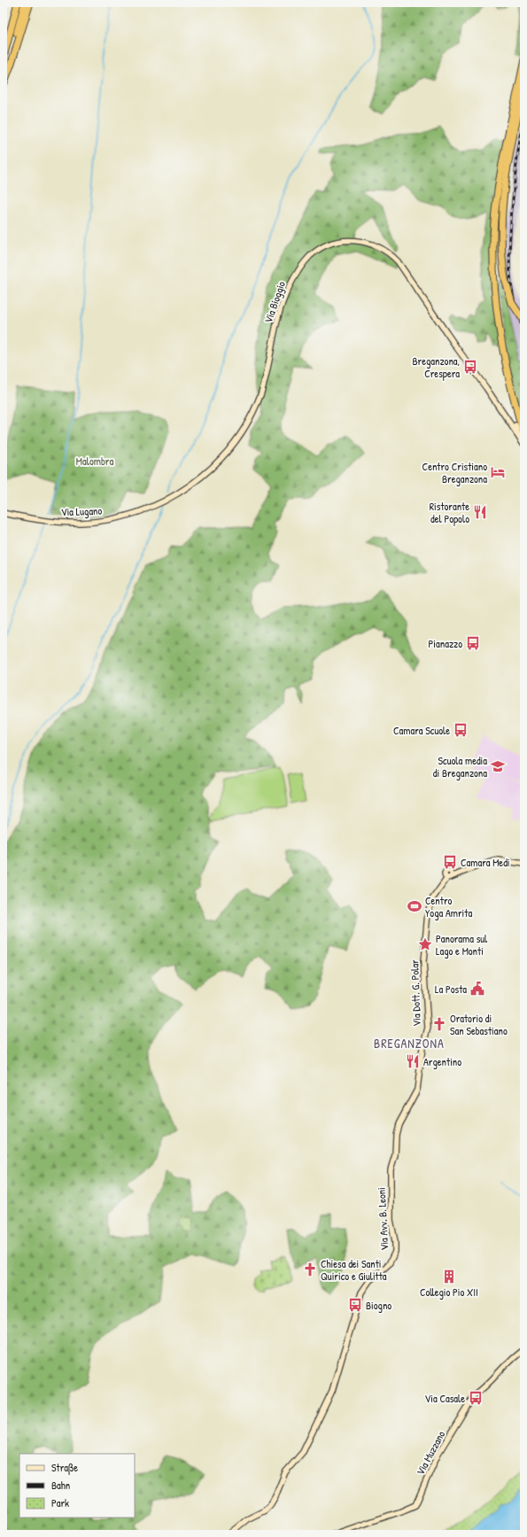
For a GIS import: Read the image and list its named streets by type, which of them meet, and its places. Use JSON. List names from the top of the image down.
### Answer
{
  "streets": {
    "street": [
      "Via Bioggio",
      "Via Lugano",
      "Via Dott. G. Polar",
      "Via Avv. B. Leoni",
      "Via Muzzano"
    ]
  },
  "crossings": [
    ["Via Bioggio", "Via Lugano"],
    ["Via Dott. G. Polar", "Via Avv. B. Leoni"]
  ],
  "districts": ["BREGANZONA"],
  "parks": ["Malombra"],
  "places": {
    "bus stop": [
      "Breganzona, Crespera",
      "Pianazzo",
      "Camara Scuole",
      "Camara Medi",
      "Biogno",
      "Via Casale"
    ],
    "hotel": ["Centro Cristiano Breganzona"],
    "restaurant": ["Ristorante del Popolo", "Argentino"],
    "school or university": ["Scuola media di Breganzona"],
    "sports": ["Centro Yoga Amrita"],
    "place": ["Panorama sul Lago e Monti"],
    "public building": ["La Posta"],
    "church": ["Oratorio di San Sebastiano", "Chiesa dei Santi Quirico e Giulitta"],
    "building": ["Collegio Pio XII"]
  },
  "legend": ["Straße", "Bahn", "Park"]
}
